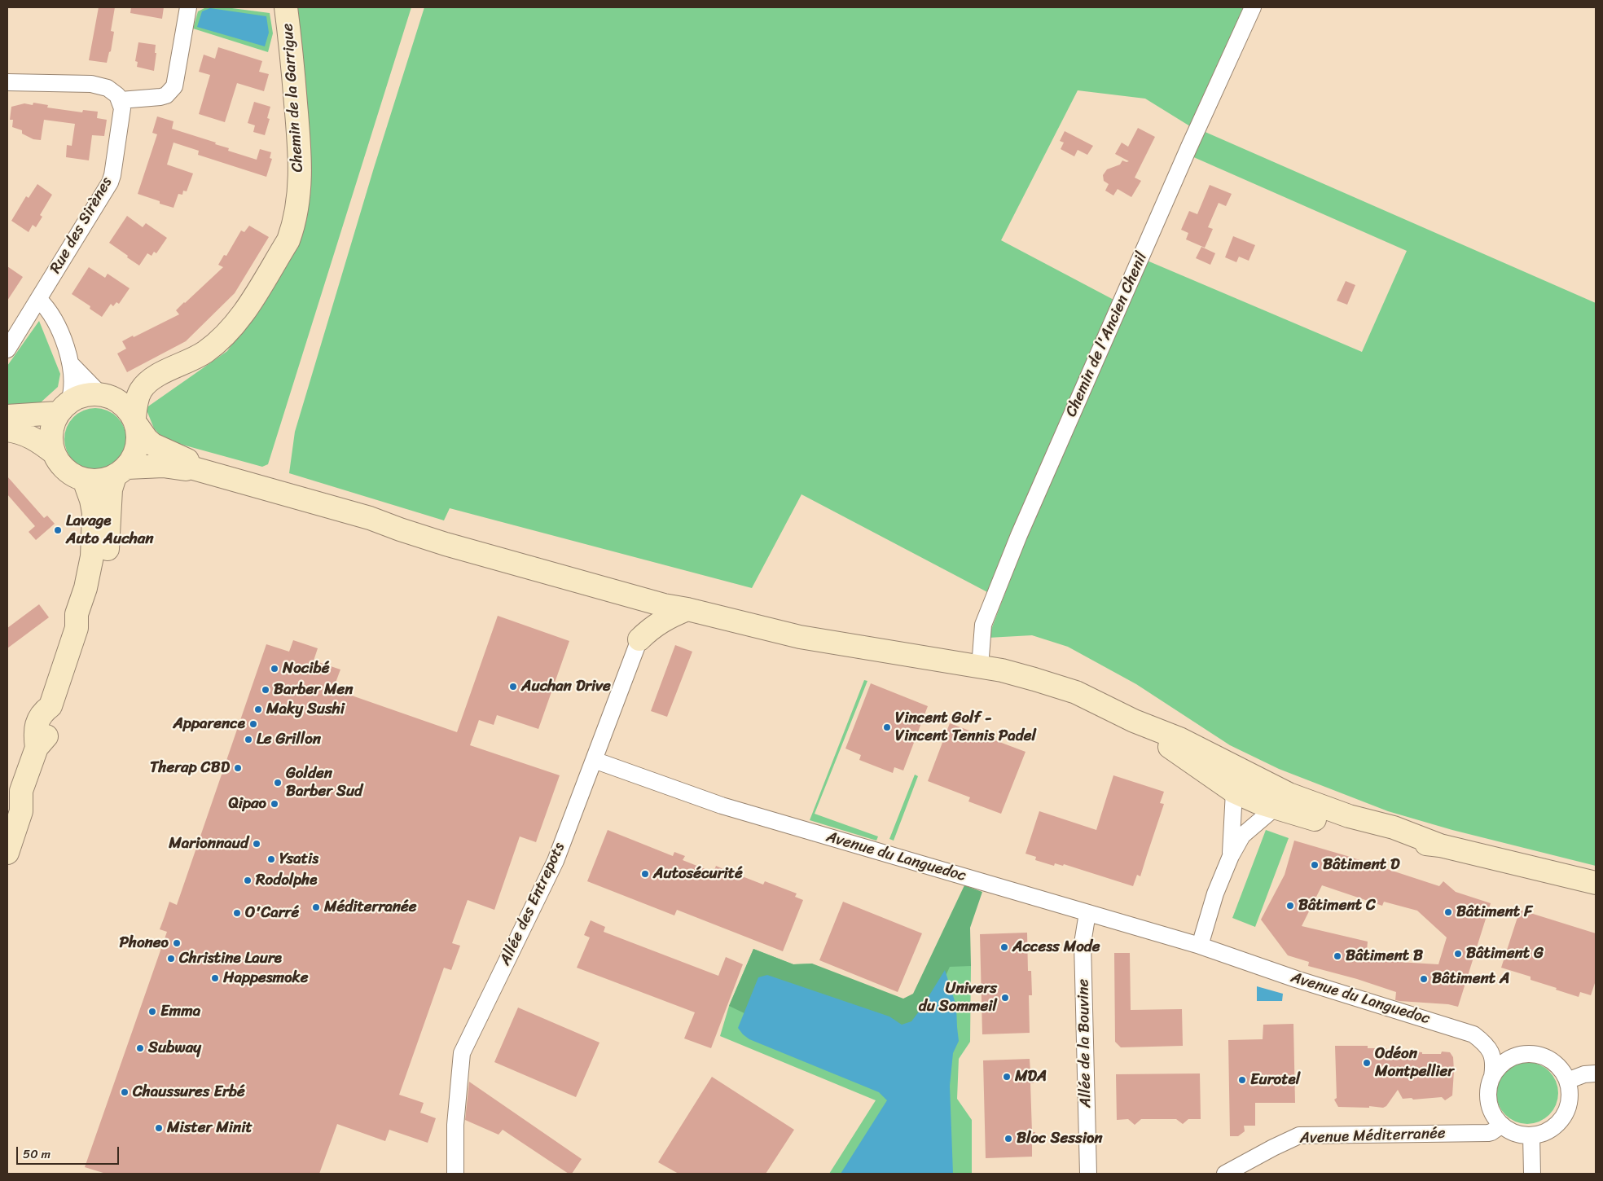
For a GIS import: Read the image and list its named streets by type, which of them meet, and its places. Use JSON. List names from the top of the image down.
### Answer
{
  "streets": {
    "street": [
      "Chemin de la Garrigue",
      "Rue des Sirènes",
      "Chemin de l'Ancien Chenil",
      "Avenue du Languedoc",
      "Allée des Entrepots",
      "Allée de la Bouvine",
      "Avenue Méditerranée"
    ]
  },
  "crossings": [
    ["Avenue du Languedoc", "Allée des Entrepots"],
    ["Avenue du Languedoc", "Allée de la Bouvine"],
    ["Avenue du Languedoc", "Avenue Méditerranée"]
  ],
  "places": [
    "Lavage Auto Auchan",
    "Nocibé",
    "Auchan Drive",
    "Barber Men",
    "Maky Sushi",
    "Apparence",
    "Vincent Golf - Vincent Tennis Padel",
    "Le Grillon",
    "Therap CBD",
    "Golden Barber Sud",
    "Qipao",
    "Marionnaud",
    "Ysatis",
    "Bâtiment D",
    "Autosécurité",
    "Rodolphe",
    "Bâtiment C",
    "Méditerranée",
    "Bâtiment F",
    "O'Carré",
    "Phoneo",
    "Access Mode",
    "Bâtiment G",
    "Bâtiment B",
    "Christine Laure",
    "Happesmoke",
    "Bâtiment A",
    "Univers du Sommeil",
    "Emma",
    "Subway",
    "Odéon Montpellier",
    "MDA",
    "Eurotel",
    "Chaussures Erbé",
    "Mister Minit",
    "Bloc Session"
  ],
  "scale_bar": "50 m"
}
